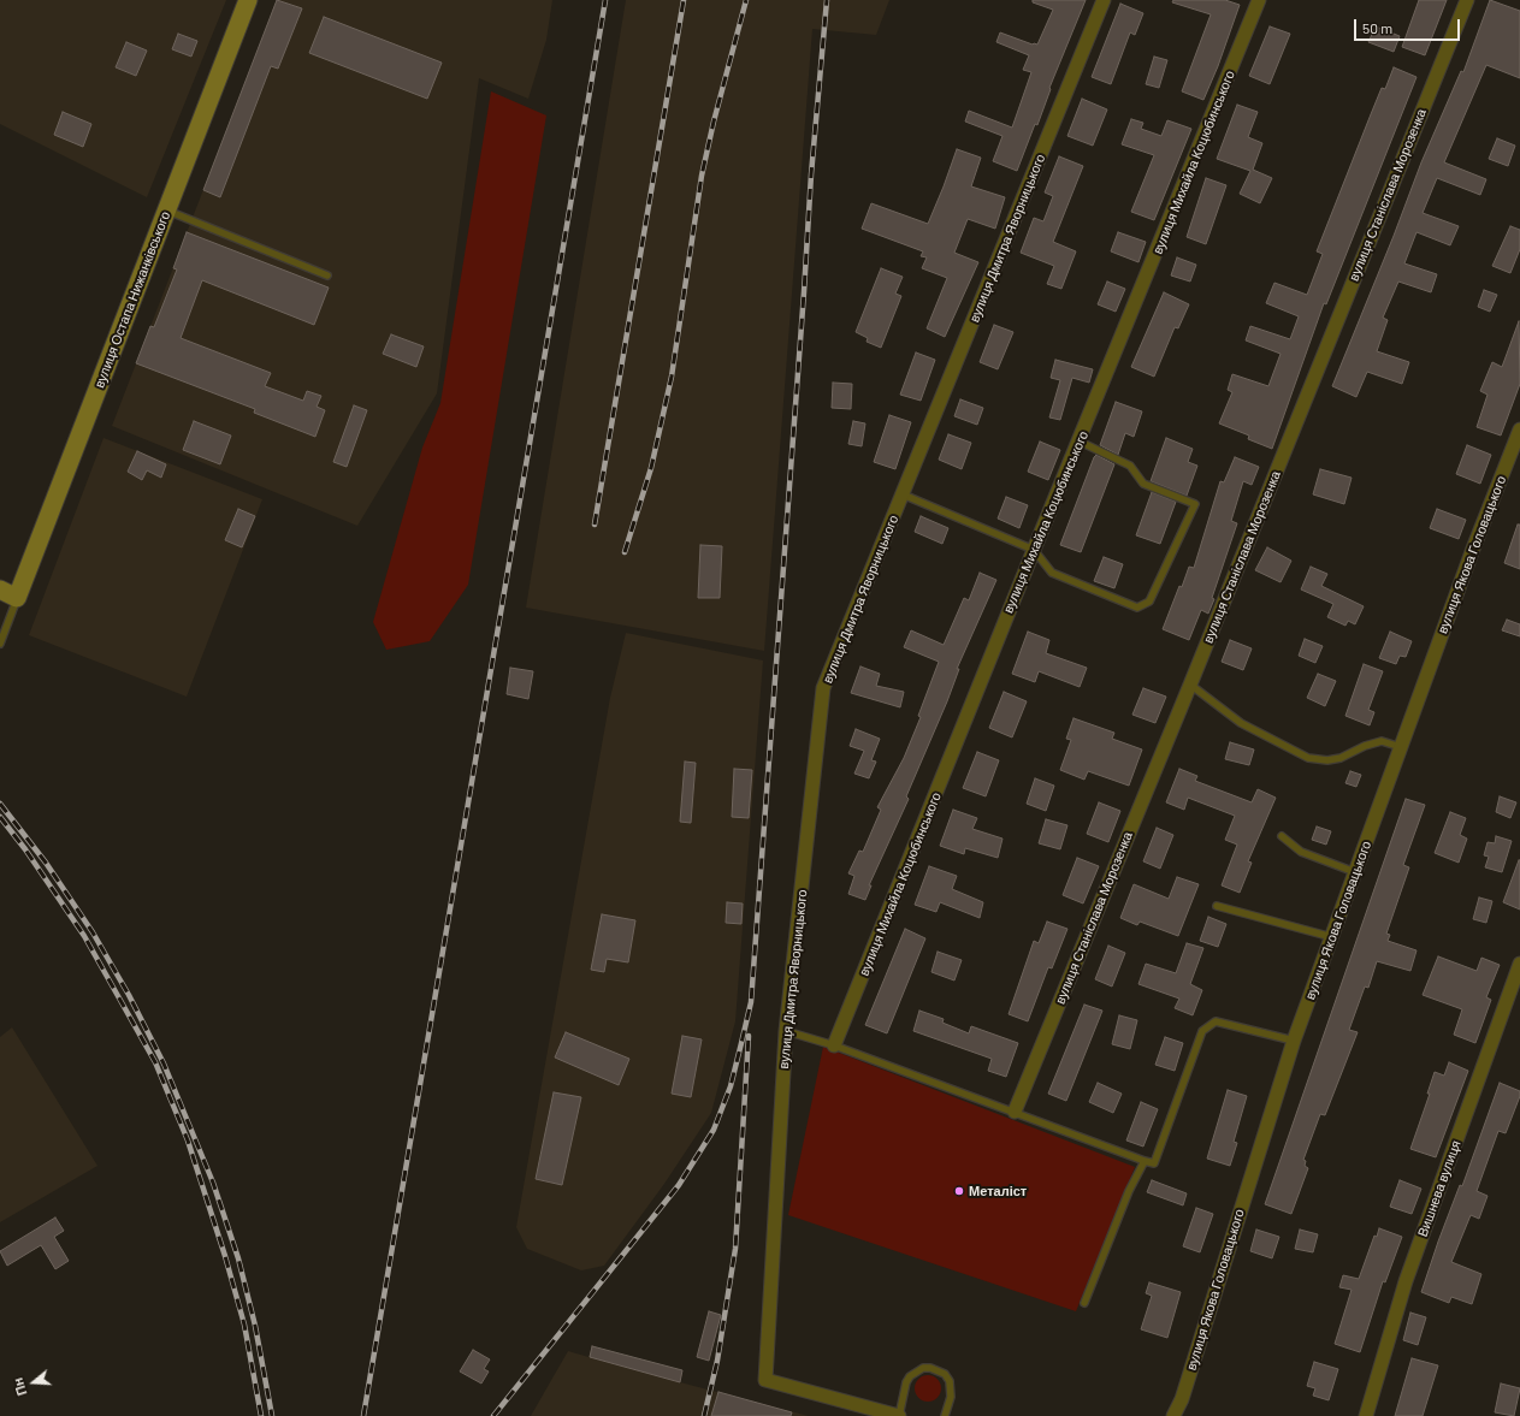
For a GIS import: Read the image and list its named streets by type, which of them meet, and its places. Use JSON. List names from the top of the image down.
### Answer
{
  "streets": {
    "main road": ["вулиця Остапа Нижанківського"],
    "street": [
      "вулиця Михайла Коцюбинського",
      "вулиця Станіслава Морозенка",
      "вулиця Дмитра Яворницького",
      "вулиця Якова Головацького",
      "Вишнева вулиця"
    ]
  },
  "places": ["Металіст"],
  "scale_bar": "50 m",
  "north": "left"
}
